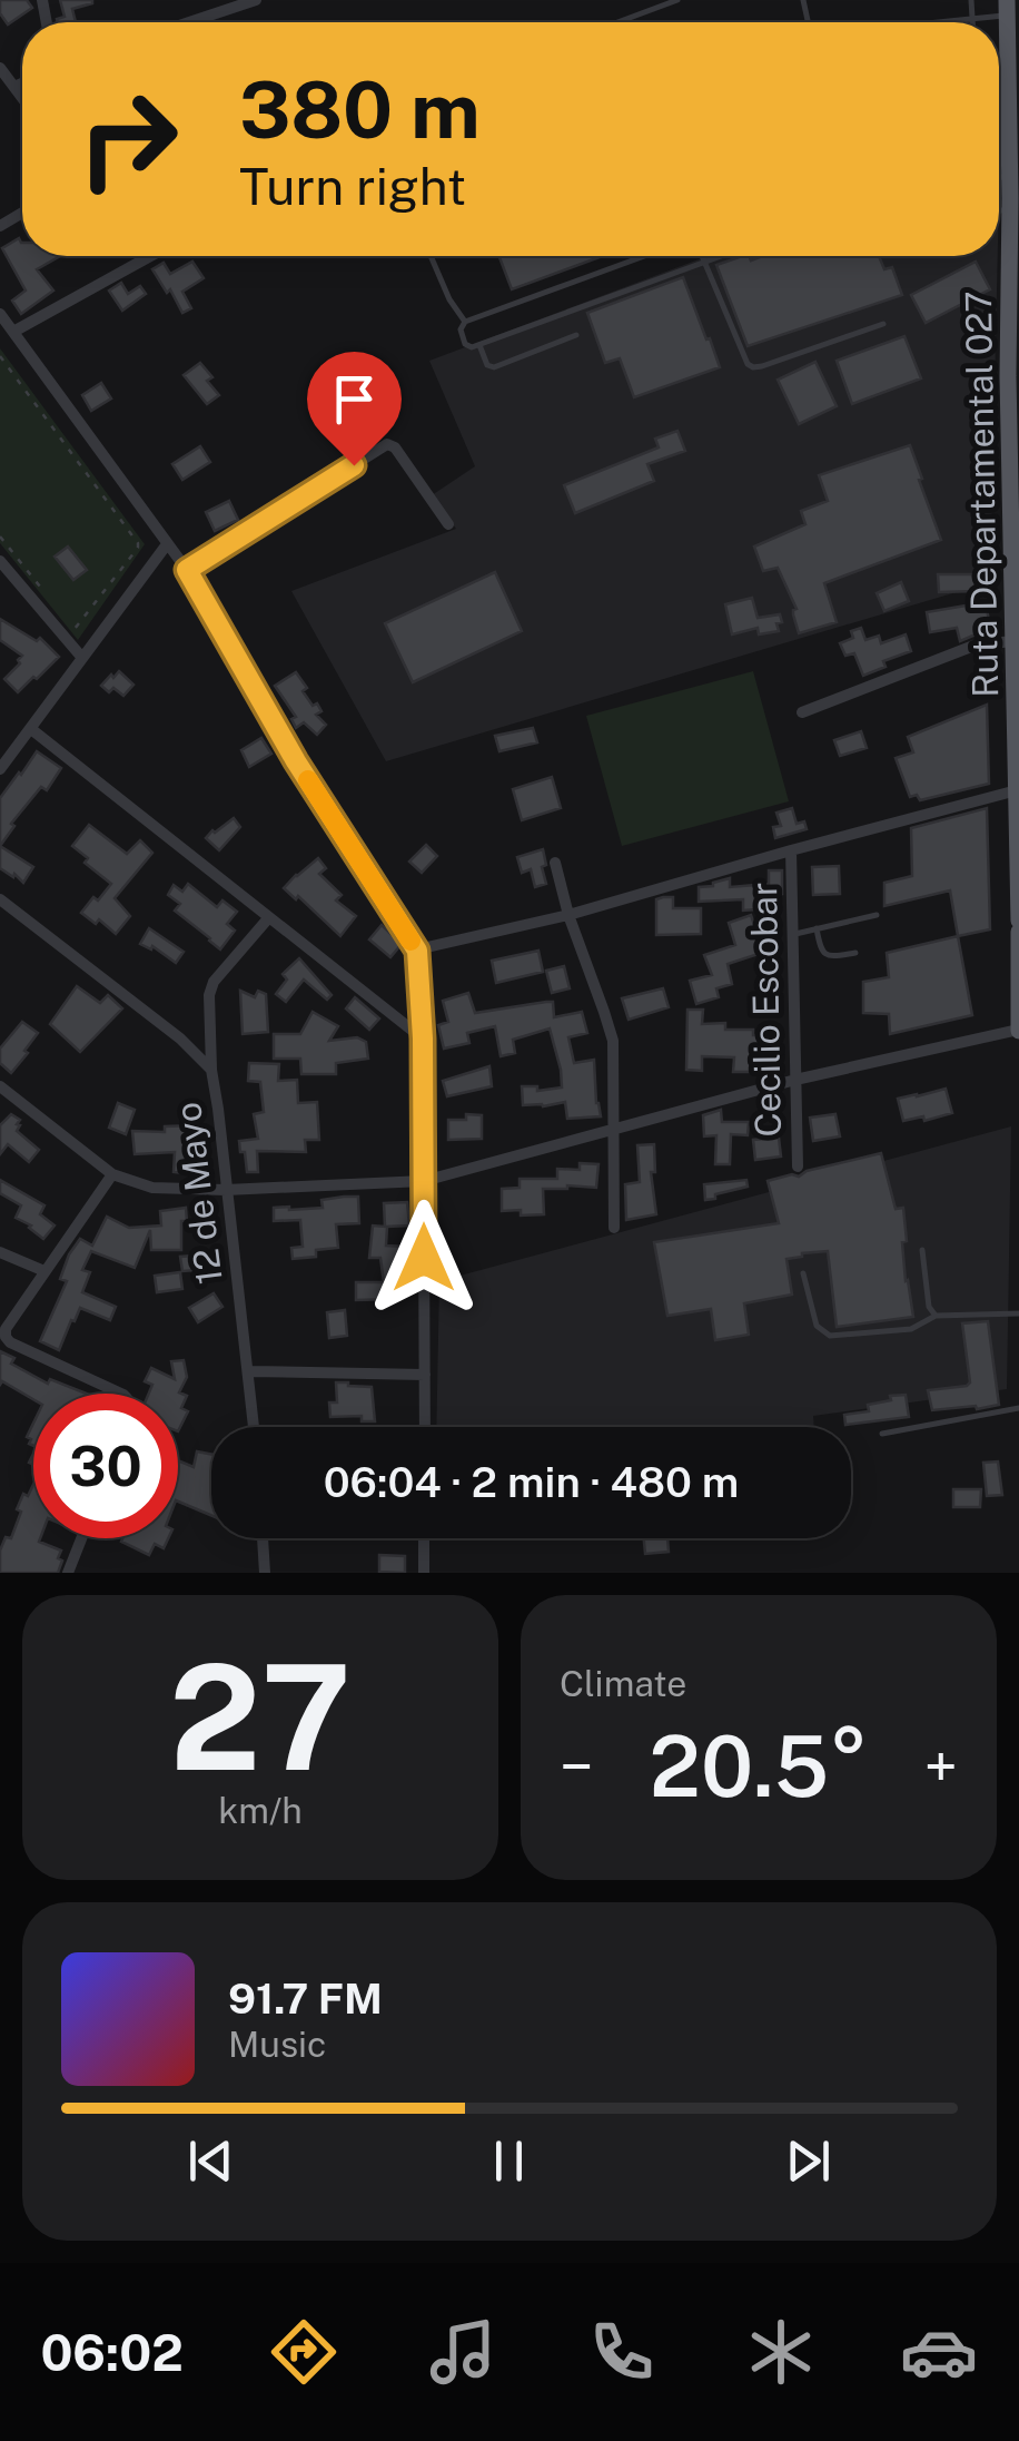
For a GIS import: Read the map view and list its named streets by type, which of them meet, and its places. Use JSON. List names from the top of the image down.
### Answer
{
  "streets": {
    "main road": ["Ruta Departamental 027"],
    "street": ["Cecilio Escobar", "12 de Mayo"]
  },
  "page": {
    "turn": ["380 m", "Turn right"],
    "limit": "30",
    "trip": "06:04 · 2 min · 480 m",
    "tile": [
      ["27", "km/h"],
      "Climate"
    ],
    "heat": ["−", "20.5°", "+"],
    "song": ["91.7 FM", "Music"],
    "tabs": "06:02"
  }
}
